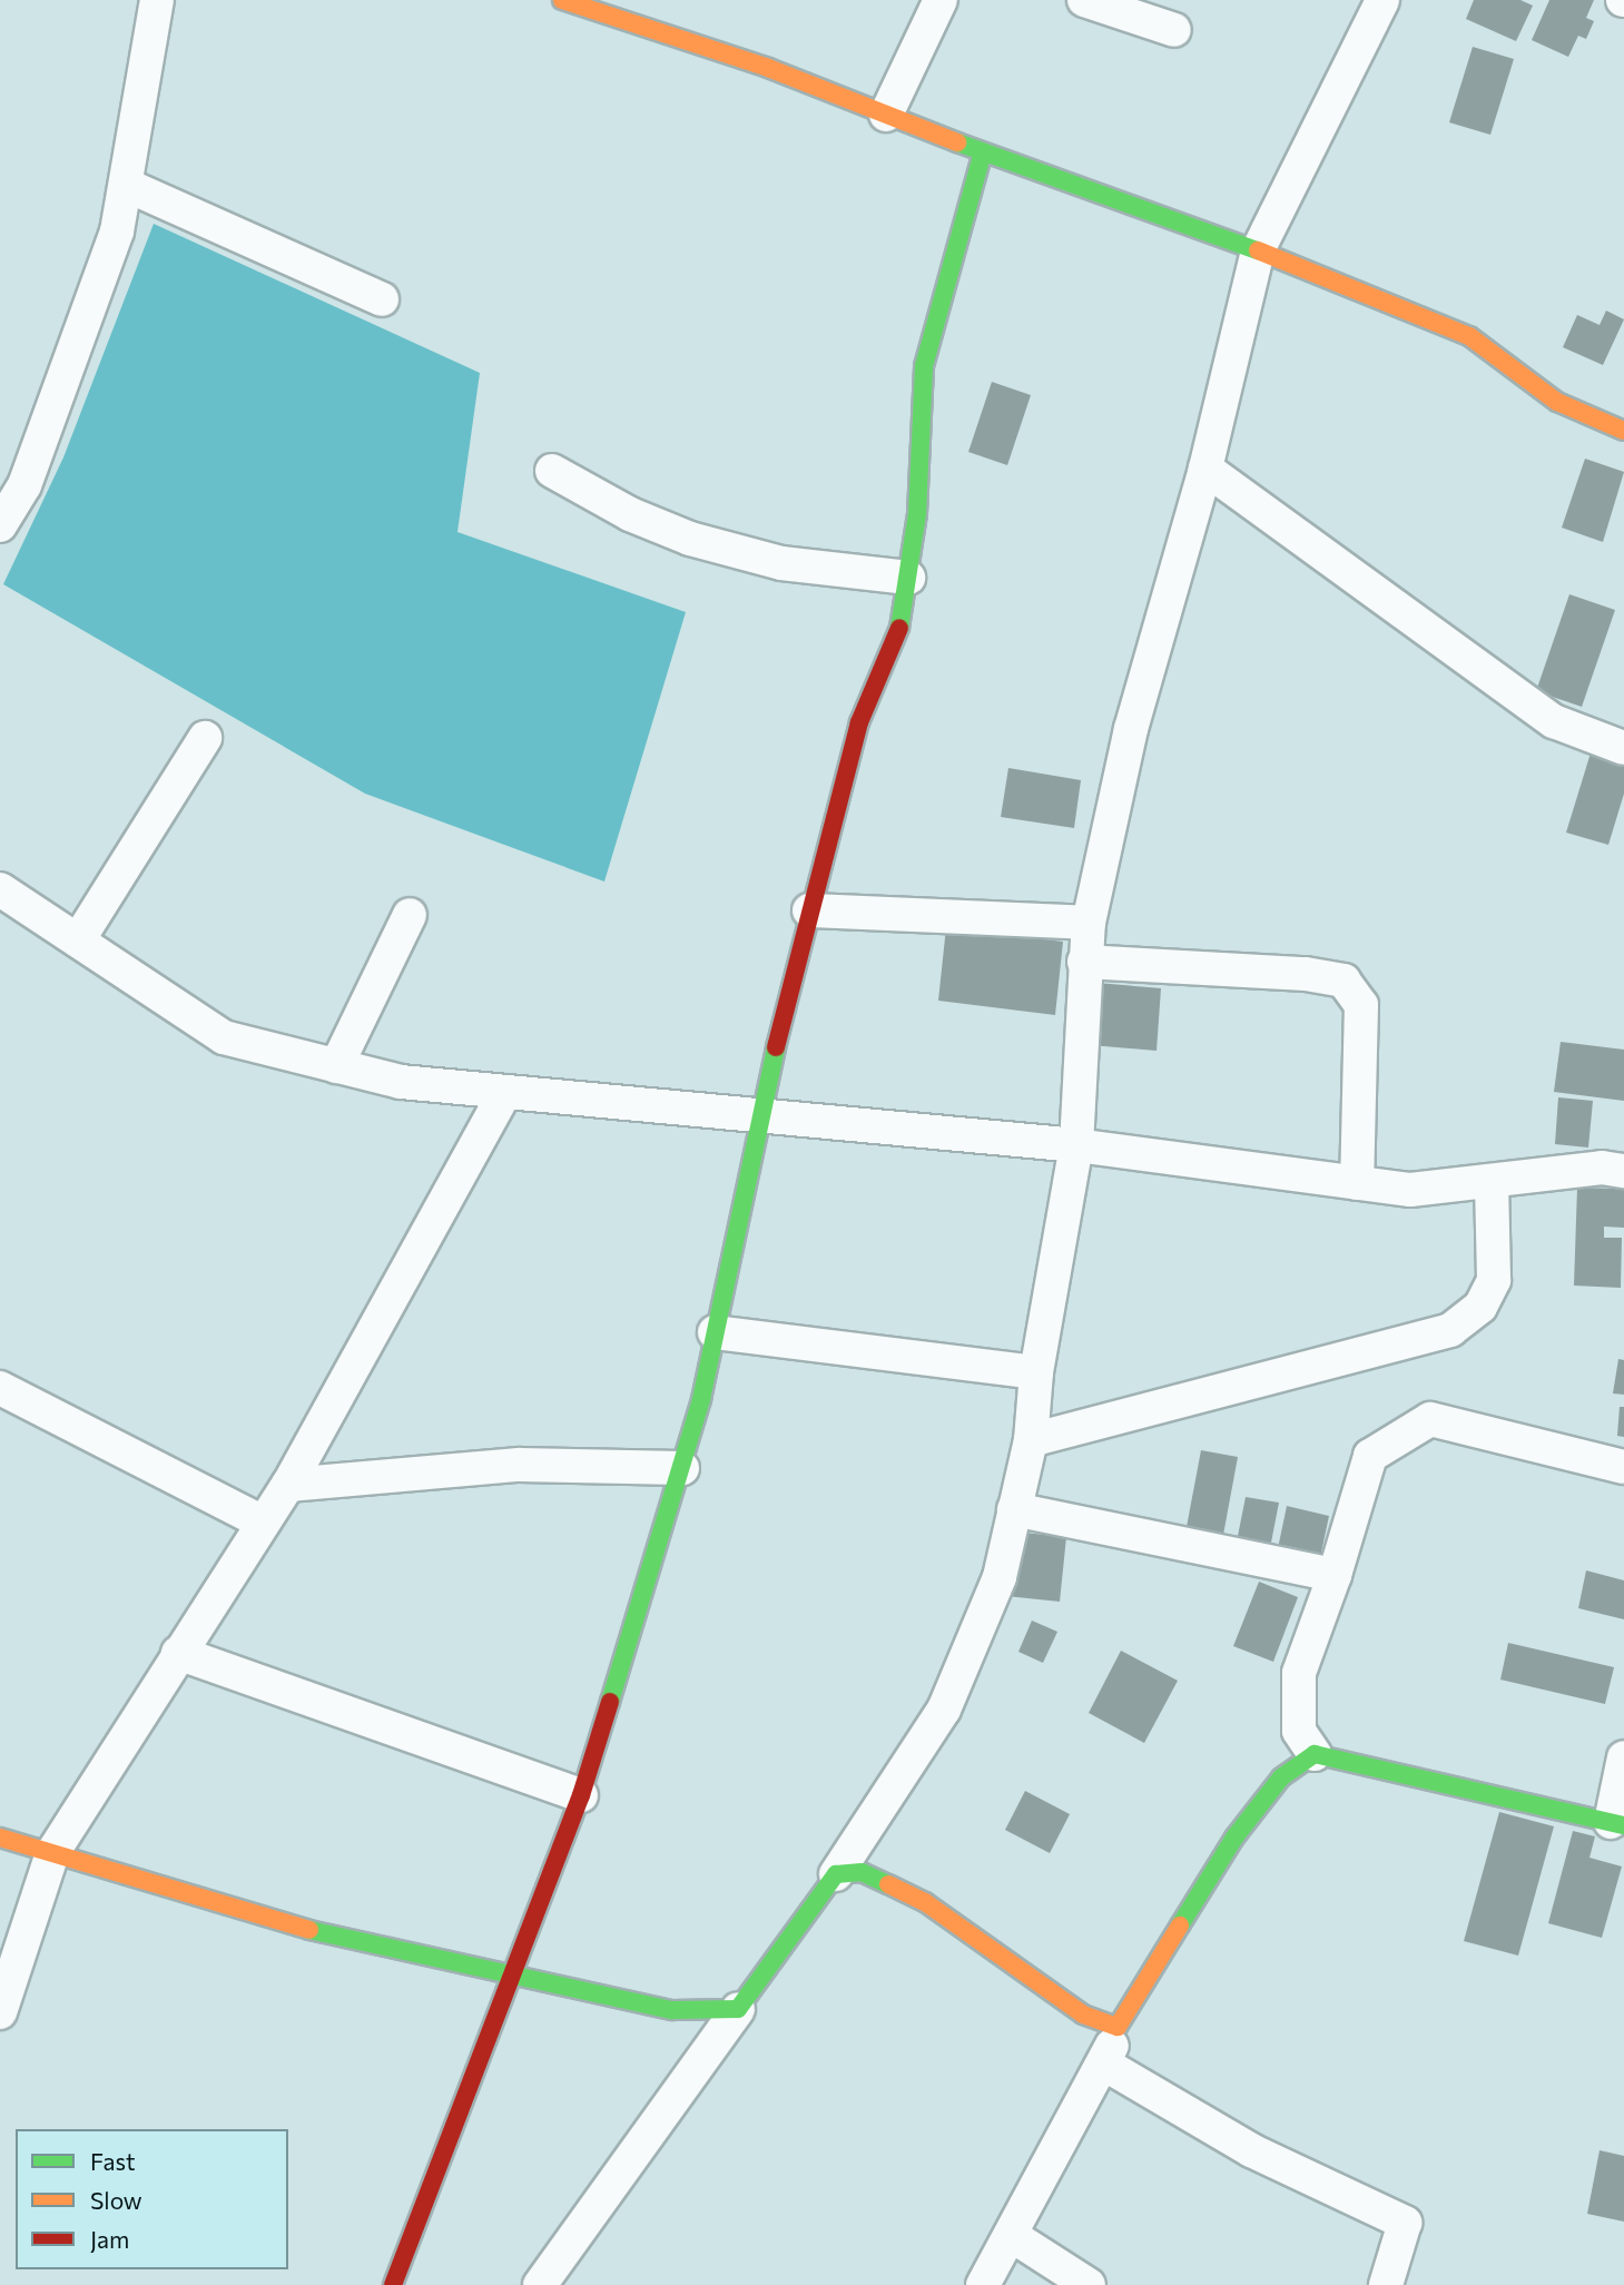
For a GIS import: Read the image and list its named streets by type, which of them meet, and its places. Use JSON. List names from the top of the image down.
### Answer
{
  "legend": ["Fast", "Slow", "Jam"]
}
